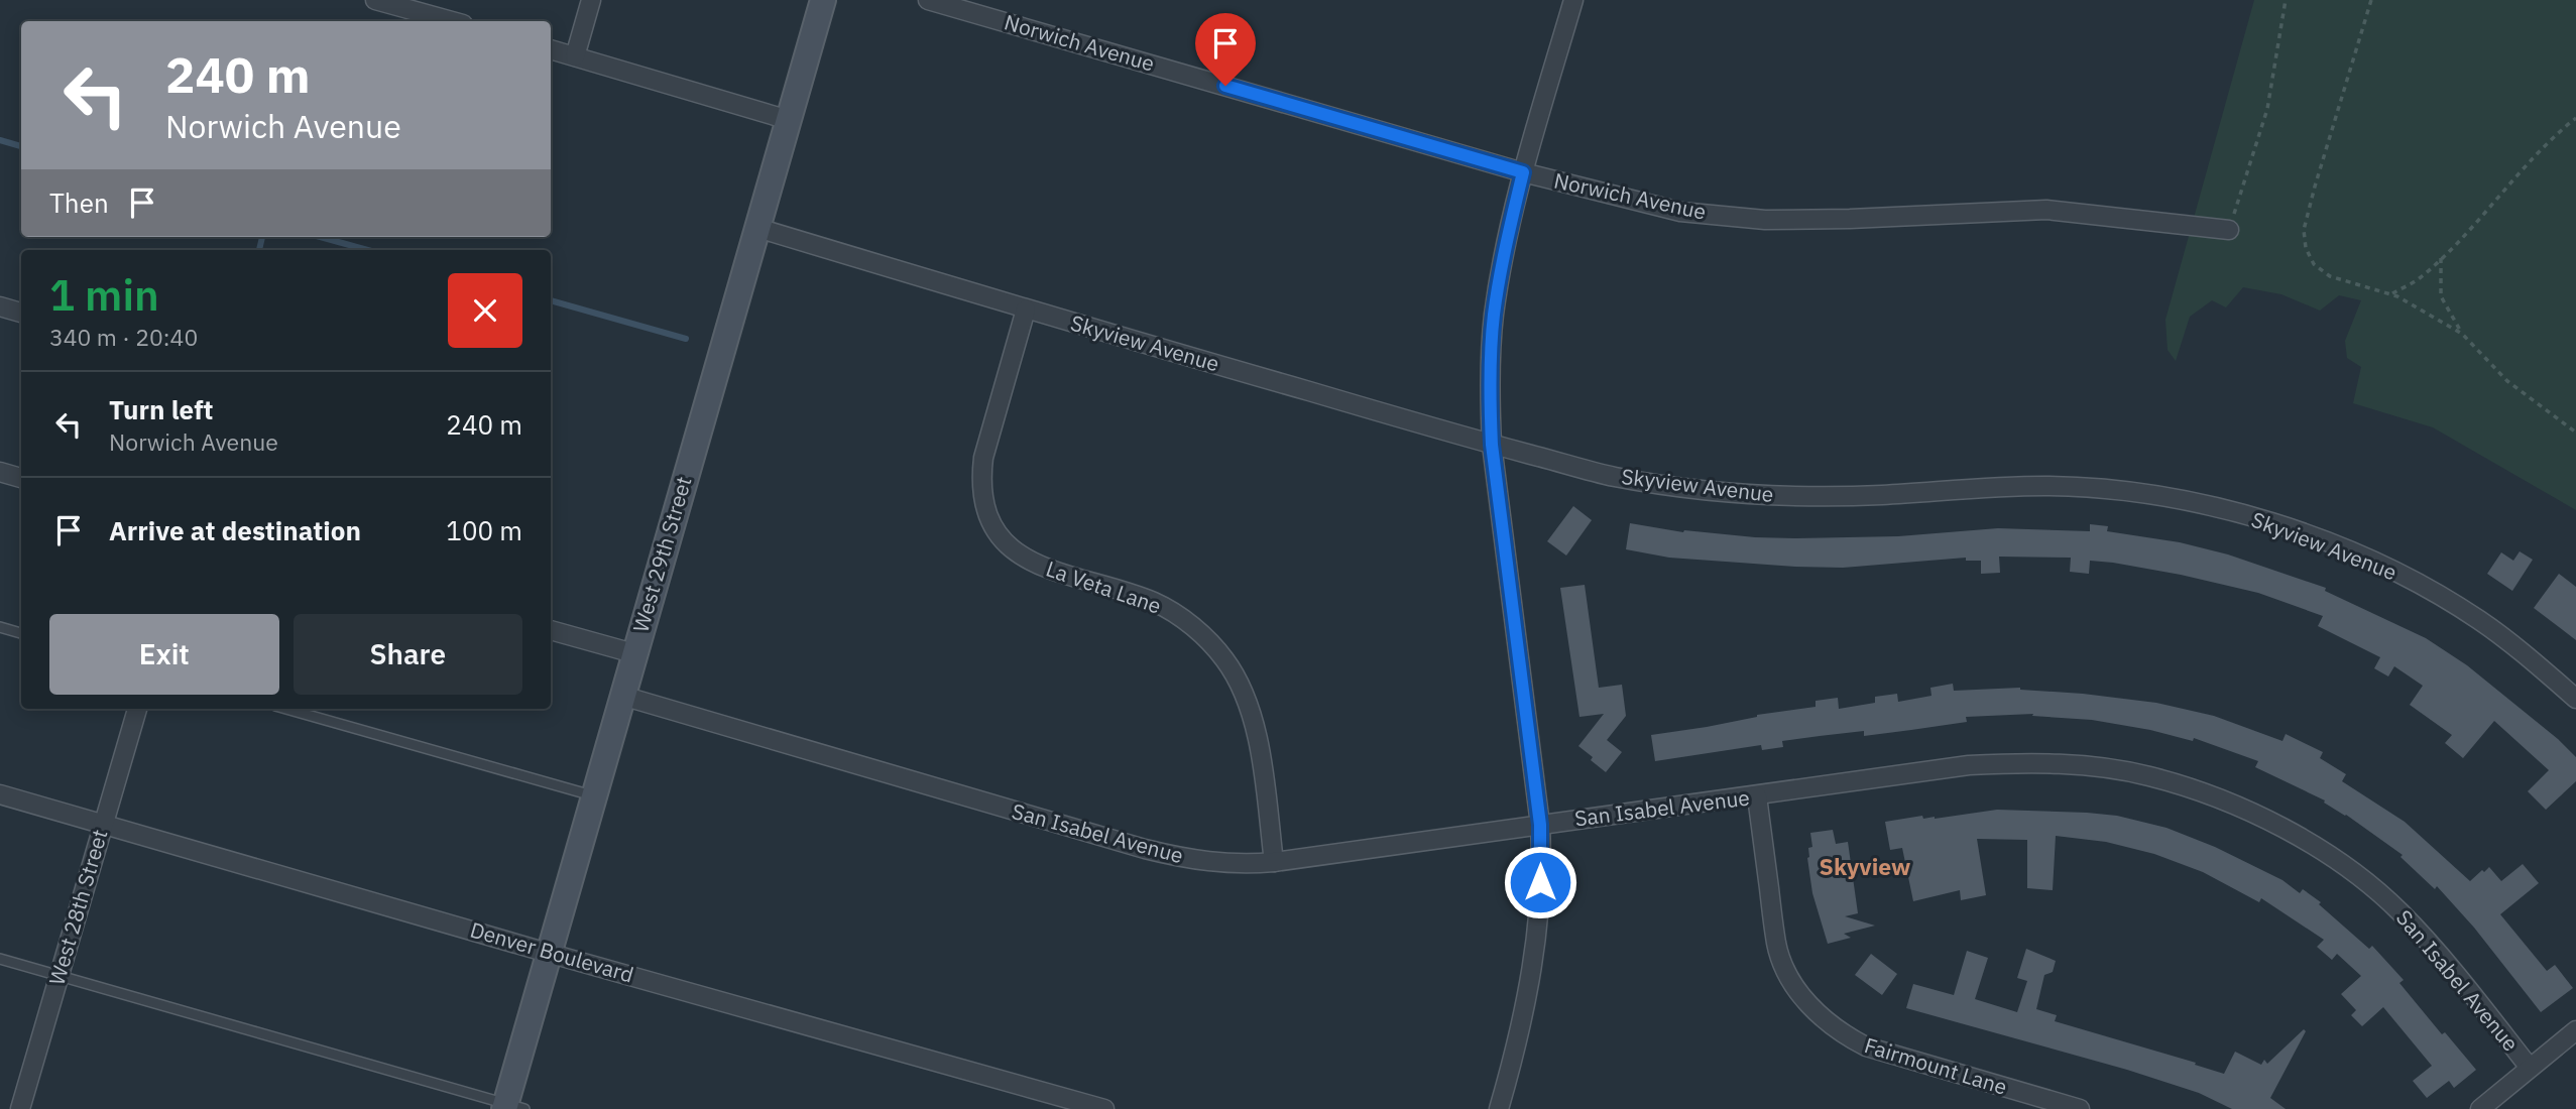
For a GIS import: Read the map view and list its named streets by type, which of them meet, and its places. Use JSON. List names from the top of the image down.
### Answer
{
  "streets": {
    "street": [
      "Norwich Avenue",
      "Skyview Avenue",
      "West 29th Street",
      "La Veta Lane",
      "San Isabel Avenue",
      "West 28th Street",
      "Denver Boulevard",
      "Fairmount Lane"
    ]
  },
  "crossings": [
    ["Skyview Avenue", "West 29th Street"],
    ["Skyview Avenue", "La Veta Lane"],
    ["West 29th Street", "San Isabel Avenue"],
    ["West 29th Street", "Denver Boulevard"],
    ["La Veta Lane", "San Isabel Avenue"],
    ["San Isabel Avenue", "Fairmount Lane"],
    ["West 28th Street", "Denver Boulevard"]
  ],
  "districts": ["Skyview"],
  "page": {
    "turn": ["240 m", "Norwich Avenue"],
    "then": "Then",
    "heading": ["1 min", "340 m · 20:40"],
    "list": [
      {
        "name": "Turn left",
        "note": "Norwich Avenue",
        "value": "240 m"
      },
      {
        "name": "Arrive at destination",
        "value": "100 m"
      }
    ],
    "buttons": ["Exit", "Share"]
  }
}
